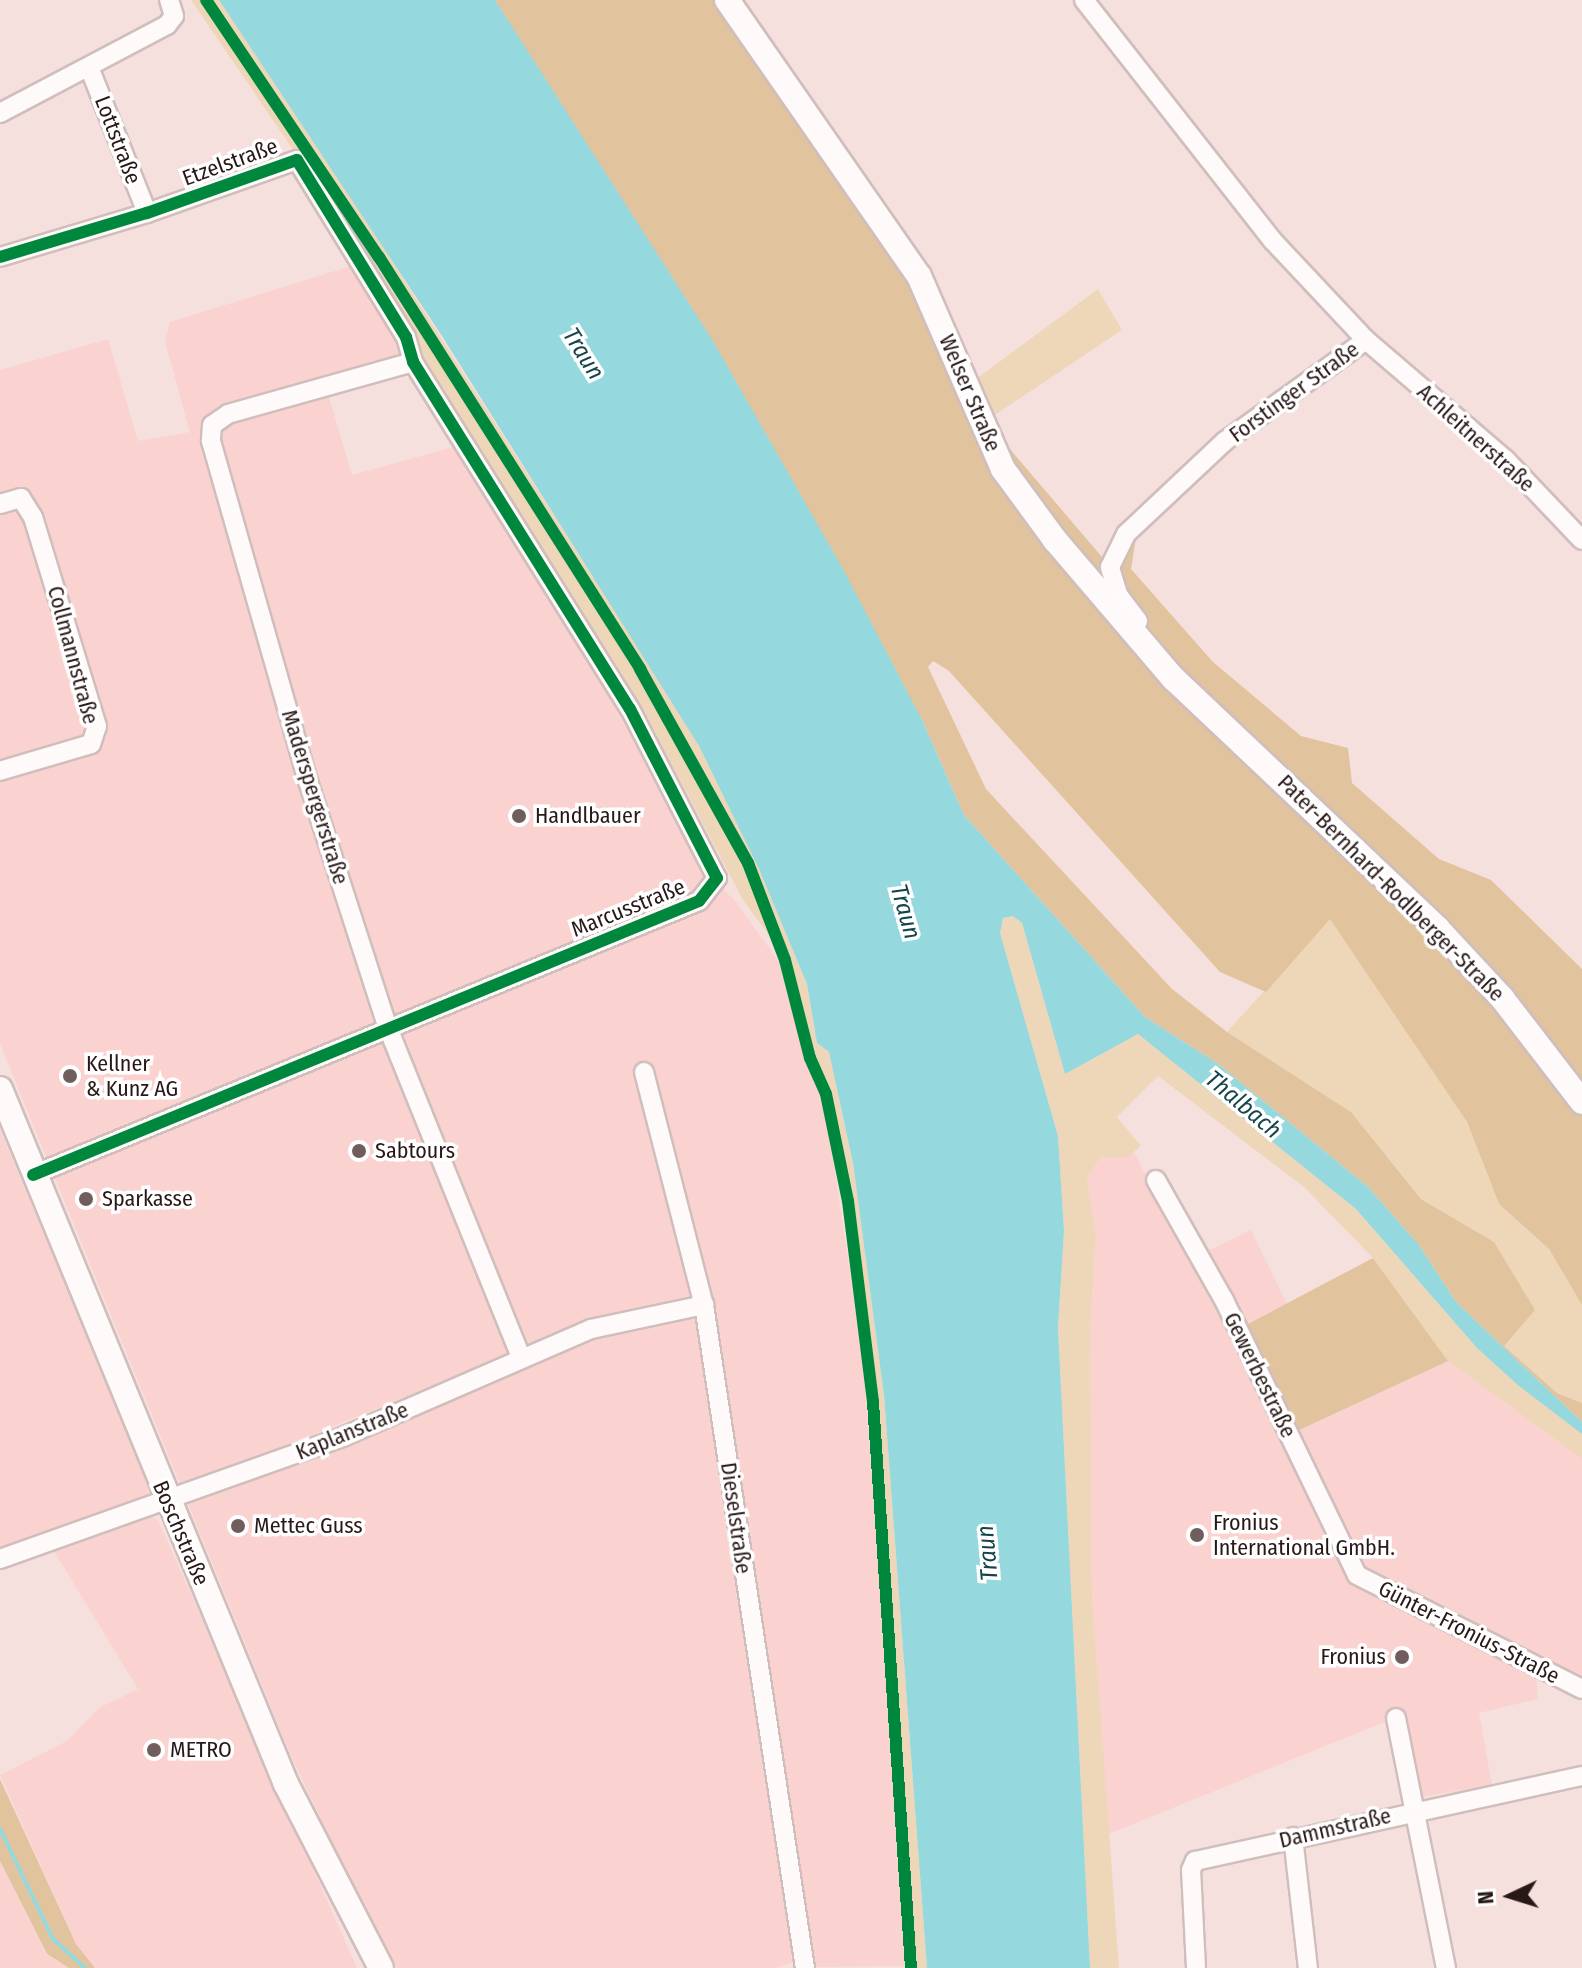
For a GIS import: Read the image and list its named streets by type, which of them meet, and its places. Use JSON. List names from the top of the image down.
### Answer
{
  "streets": {
    "main road": ["Welser Straße", "Pater-Bernhard-Rodlberger-Straße", "Boschstraße"],
    "street": [
      "Lottstraße",
      "Etzelstraße",
      "Forstinger Straße",
      "Achleitnerstraße",
      "Collmannstraße",
      "Maderspergerstraße",
      "Marcusstraße",
      "Gewerbestraße",
      "Kaplanstraße",
      "Dieselstraße",
      "Günter-Fronius-Straße",
      "Dammstraße"
    ]
  },
  "crossings": [
    ["Lottstraße", "Etzelstraße"],
    ["Etzelstraße", "Maderspergerstraße"],
    ["Etzelstraße", "Marcusstraße"],
    ["Forstinger Straße", "Welser Straße"],
    ["Forstinger Straße", "Achleitnerstraße"],
    ["Welser Straße", "Pater-Bernhard-Rodlberger-Straße"],
    ["Maderspergerstraße", "Marcusstraße"],
    ["Maderspergerstraße", "Kaplanstraße"],
    ["Marcusstraße", "Boschstraße"],
    ["Gewerbestraße", "Günter-Fronius-Straße"],
    ["Kaplanstraße", "Dieselstraße"],
    ["Kaplanstraße", "Boschstraße"]
  ],
  "water": ["Traun", "Thalbach"],
  "places": [
    "Handlbauer",
    "Kellner & Kunz AG",
    "Sabtours",
    "Sparkasse",
    "Mettec Guss",
    "Fronius International GmbH.",
    "Fronius",
    "METRO"
  ],
  "north": "left"
}
